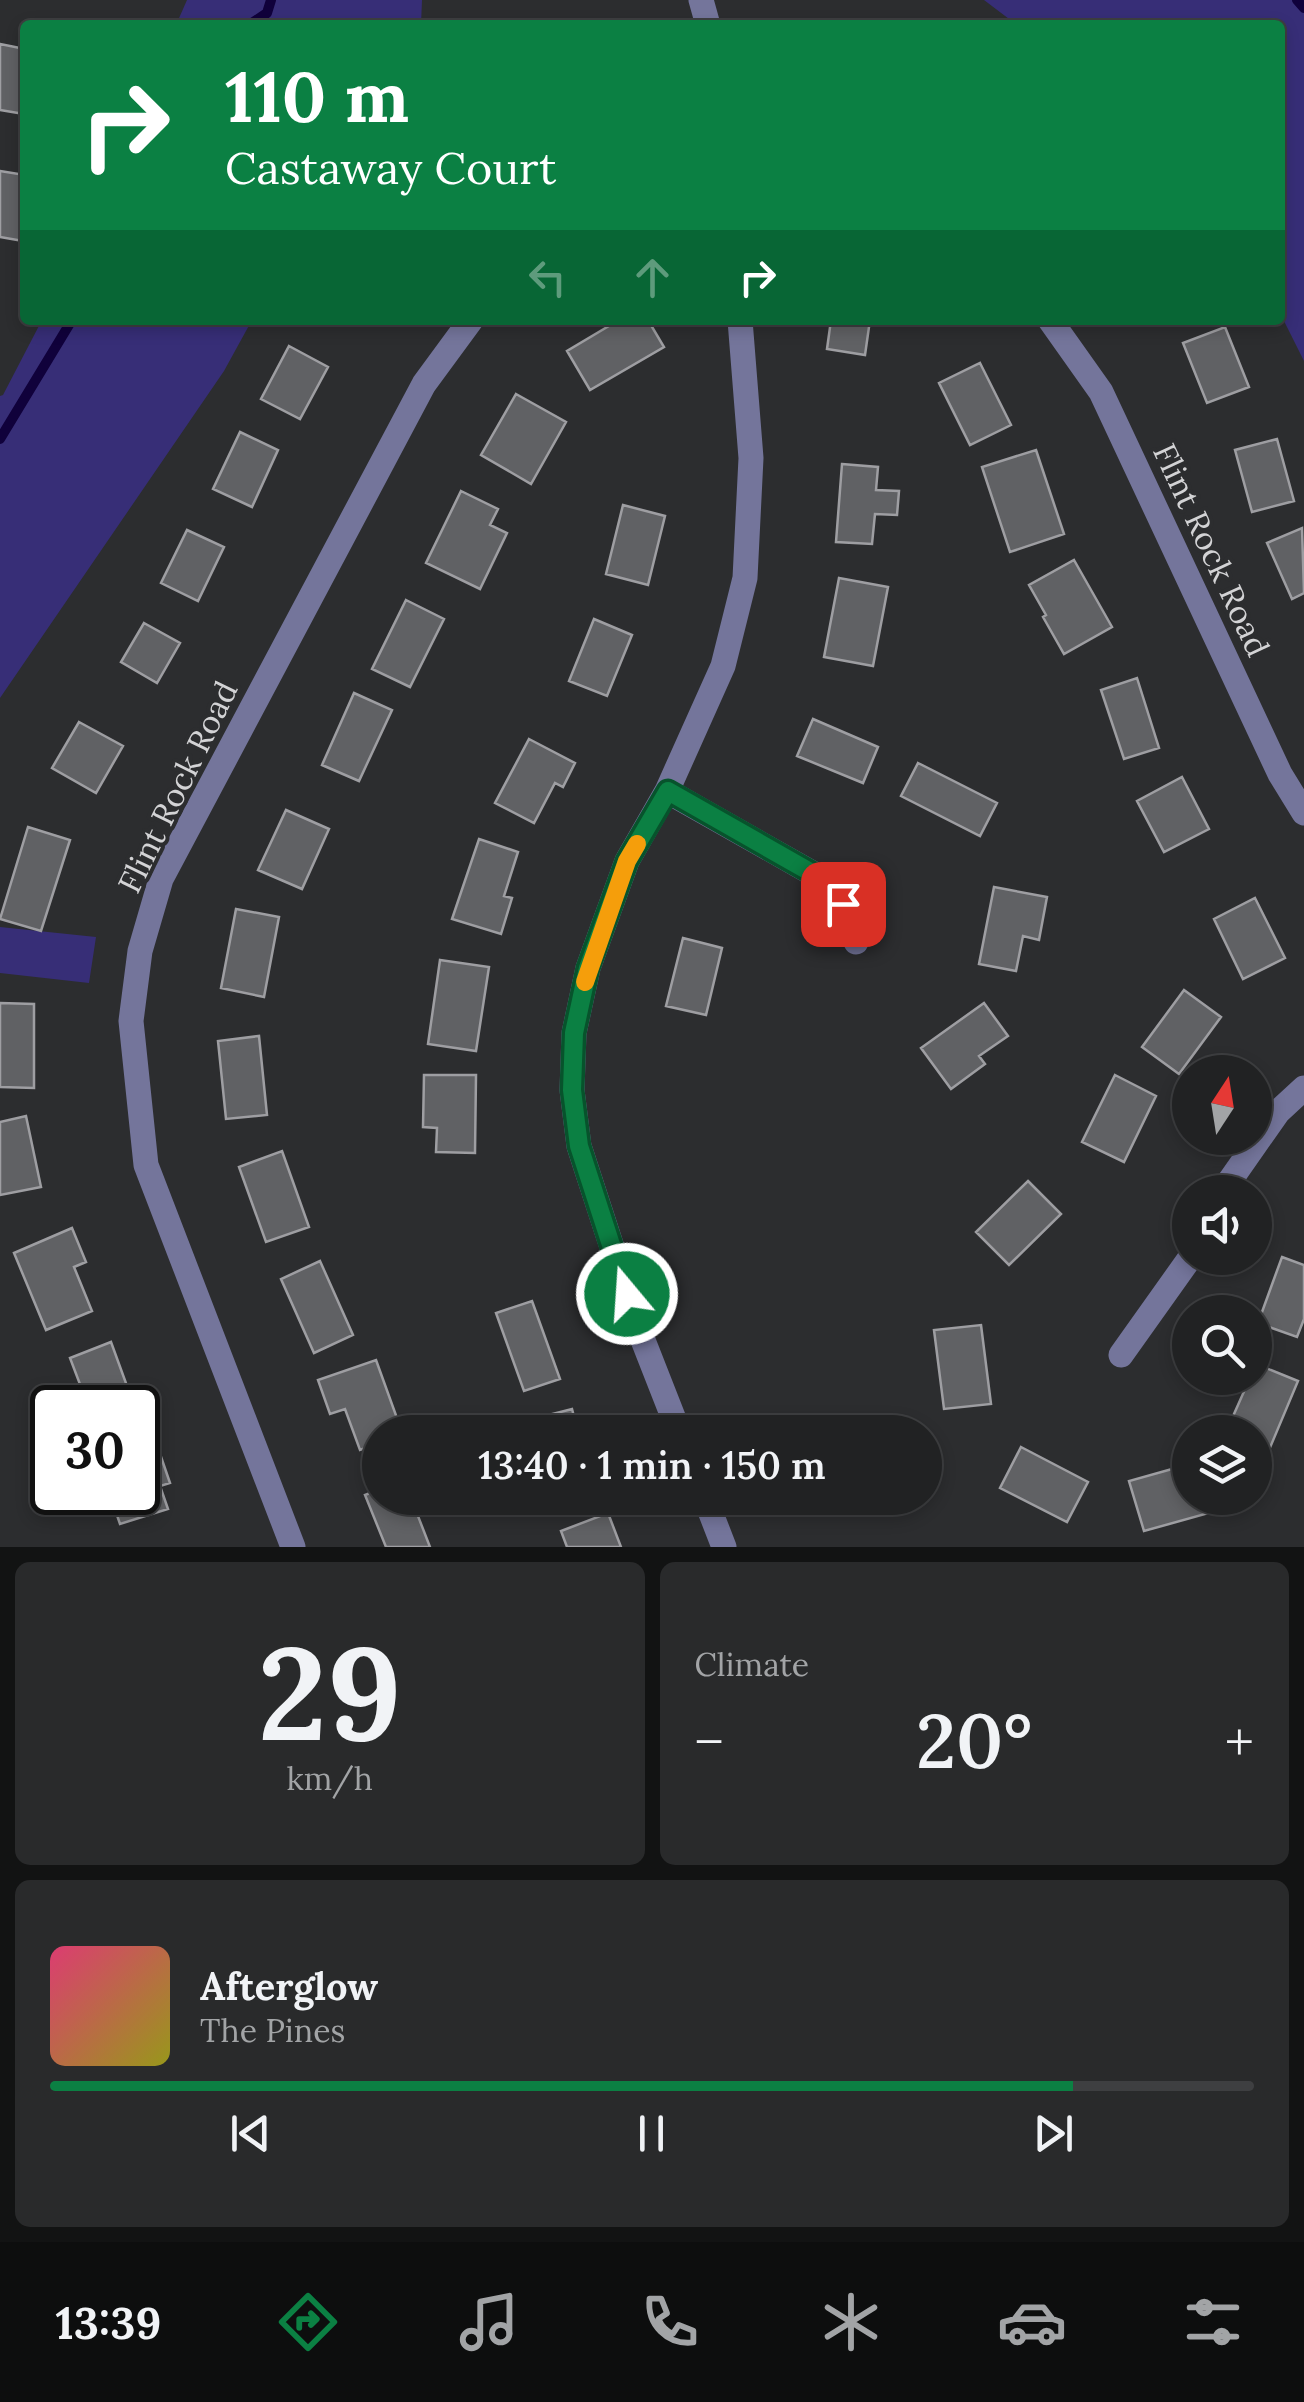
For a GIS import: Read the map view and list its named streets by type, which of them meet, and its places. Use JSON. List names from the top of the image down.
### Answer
{
  "streets": {
    "street": ["Flint Rock Road"]
  },
  "north": "top",
  "page": {
    "turn": ["110 m", "Castaway Court"],
    "limit": "30",
    "trip": "13:40 · 1 min · 150 m",
    "tile": [
      ["29", "km/h"],
      "Climate"
    ],
    "heat": ["−", "20°", "+"],
    "song": ["Afterglow", "The Pines"],
    "tabs": "13:39"
  }
}
